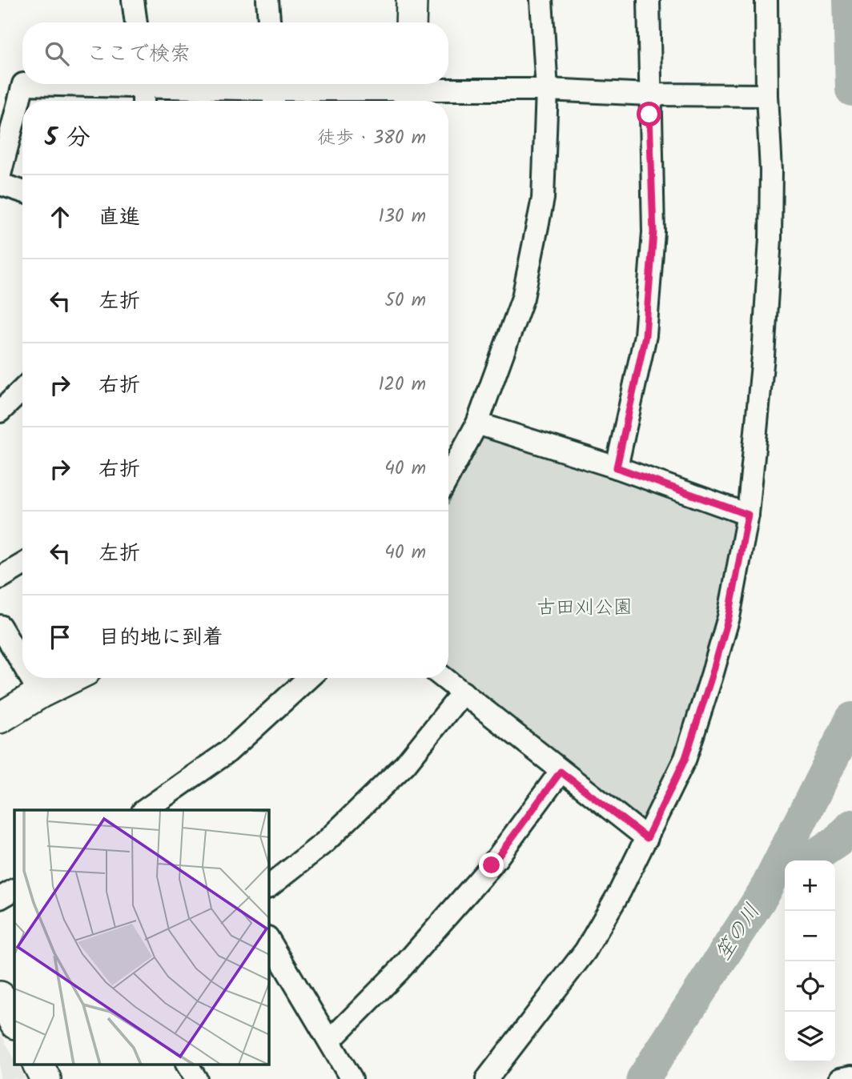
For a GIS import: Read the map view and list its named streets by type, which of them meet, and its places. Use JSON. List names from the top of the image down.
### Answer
{
  "water": ["笙の川"],
  "parks": ["古田刈公園"],
  "page": {
    "search": "ここで検索",
    "heading": ["5 分", "徒歩 · 380 m"],
    "list": [
      ["直進", "130 m"],
      ["左折", "50 m"],
      ["右折", "120 m"],
      ["右折", "40 m"],
      ["左折", "40 m"],
      "目的地に到着"
    ],
    "map_buttons": ["+", "−"]
  }
}
